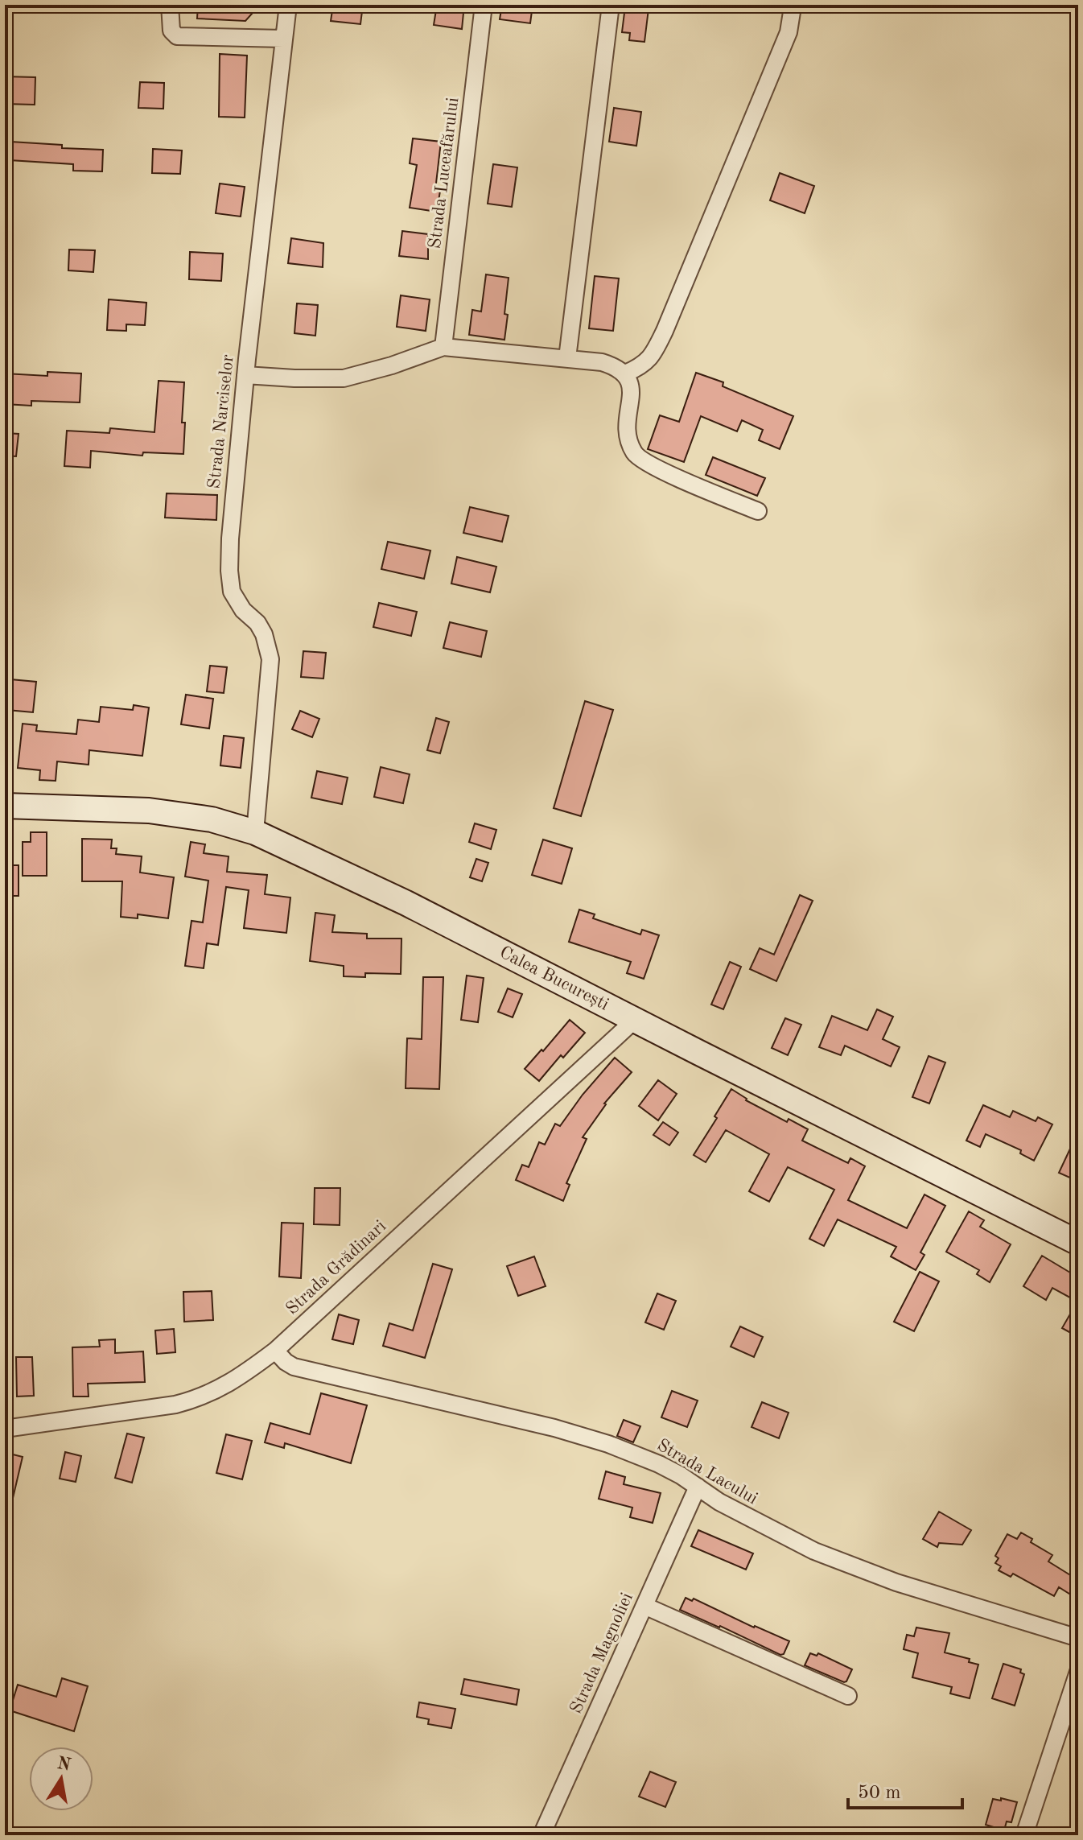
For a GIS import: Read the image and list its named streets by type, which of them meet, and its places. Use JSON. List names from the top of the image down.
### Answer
{
  "streets": {
    "main road": ["Calea București"],
    "street": [
      "Strada Luceafărului",
      "Strada Narciselor",
      "Strada Grădinari",
      "Strada Lacului",
      "Strada Magnoliei"
    ]
  },
  "crossings": [
    ["Strada Narciselor", "Calea București"],
    ["Calea București", "Strada Grădinari"],
    ["Strada Grădinari", "Strada Lacului"],
    ["Strada Lacului", "Strada Magnoliei"]
  ],
  "scale_bar": "50 m",
  "north": "top"
}
